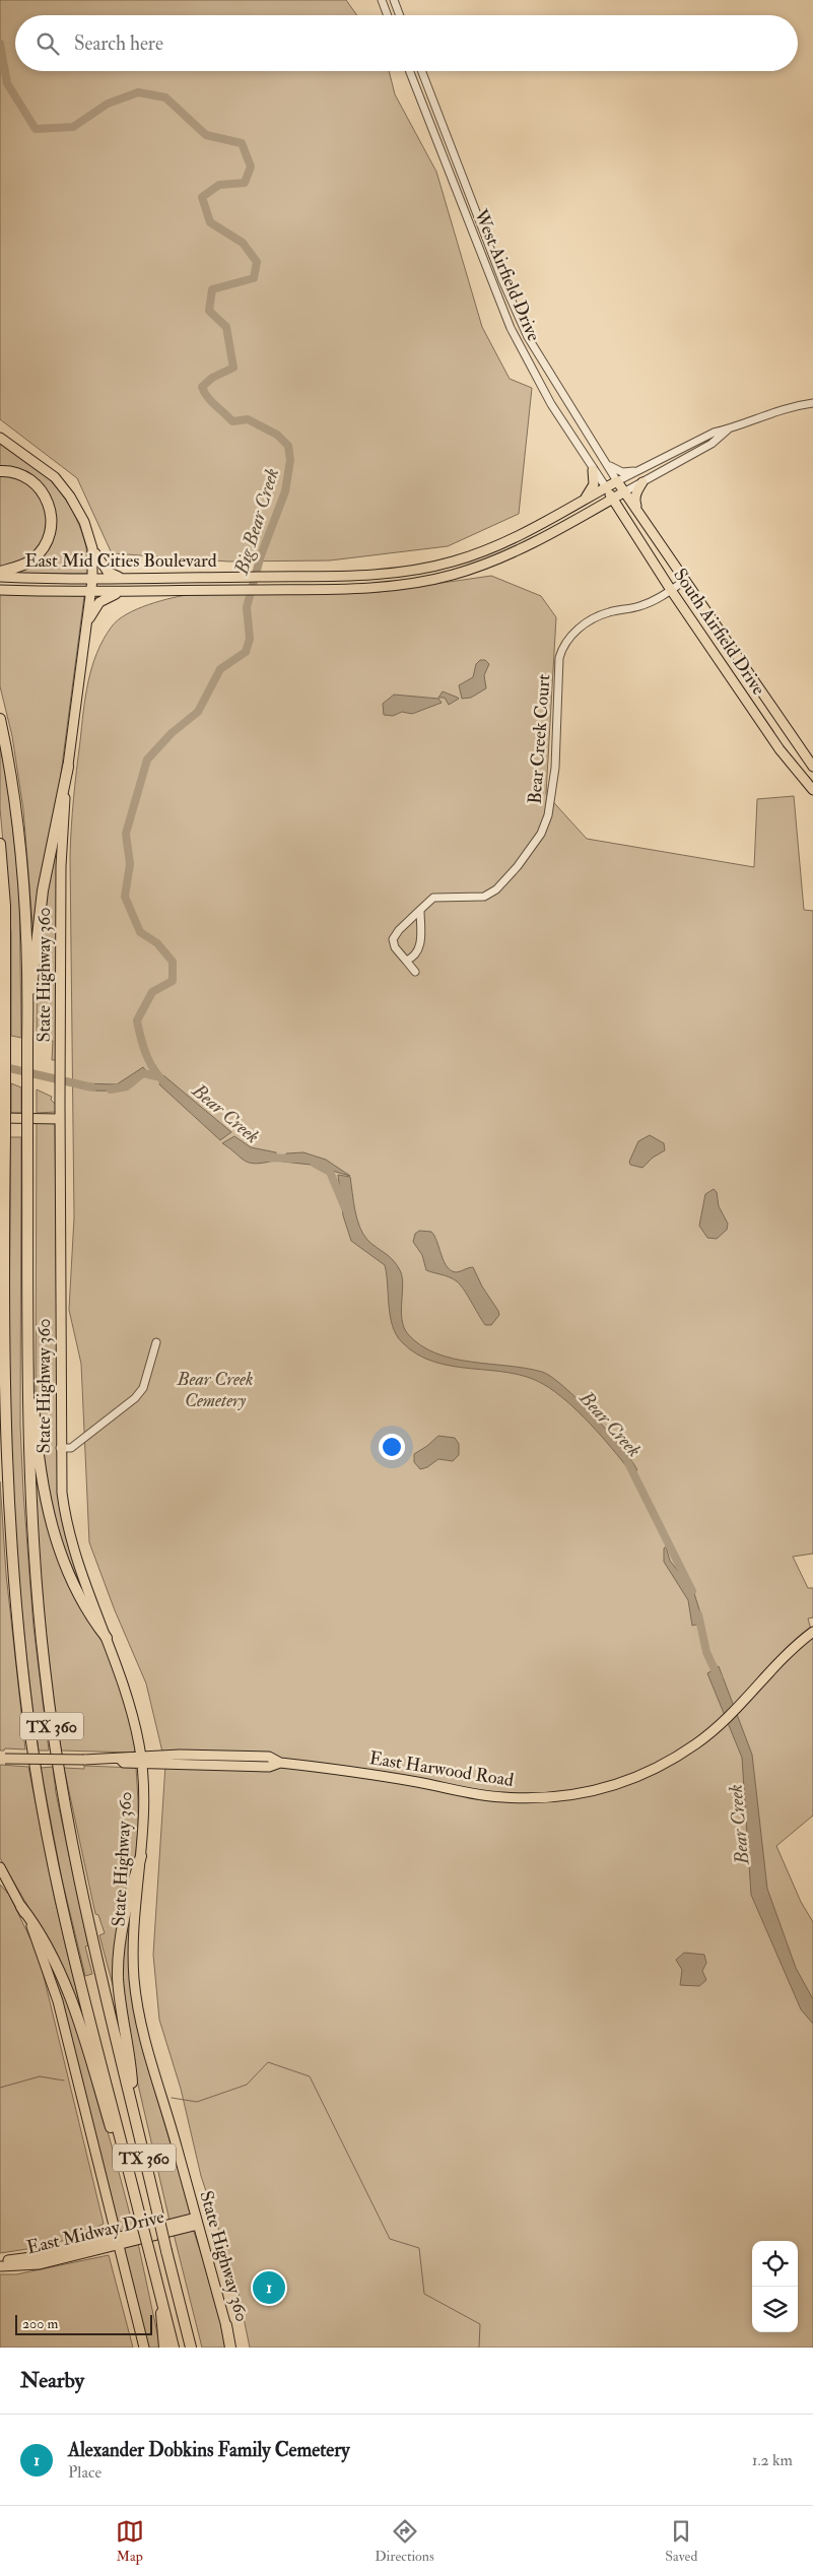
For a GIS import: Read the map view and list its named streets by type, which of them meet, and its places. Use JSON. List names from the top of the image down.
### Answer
{
  "streets": {
    "highway": ["TX 360"],
    "main road": [
      "East Mid Cities Boulevard",
      "South Airfield Drive",
      "State Highway 360",
      "East Harwood Road",
      "East Midway Drive"
    ],
    "street": ["West Airfield Drive", "Bear Creek Court"]
  },
  "crossings": [
    ["West Airfield Drive", "East Mid Cities Boulevard"],
    ["West Airfield Drive", "South Airfield Drive"],
    ["East Mid Cities Boulevard", "South Airfield Drive"],
    ["East Mid Cities Boulevard", "State Highway 360"],
    ["South Airfield Drive", "Bear Creek Court"],
    ["State Highway 360", "East Harwood Road"],
    ["State Highway 360", "East Midway Drive"]
  ],
  "water": ["Big Bear Creek", "Bear Creek"],
  "parks": ["Bear Creek Cemetery"],
  "scale_bar": "200 m",
  "page": {
    "search": "Search here",
    "pins": "1",
    "scale": "200 m",
    "heading": "Nearby",
    "list": [
      {
        "mark": "1",
        "name": "Alexander Dobkins Family Cemetery",
        "note": "Place",
        "value": "1.2 km"
      }
    ],
    "nav": ["Map", "Directions", "Saved"]
  }
}
